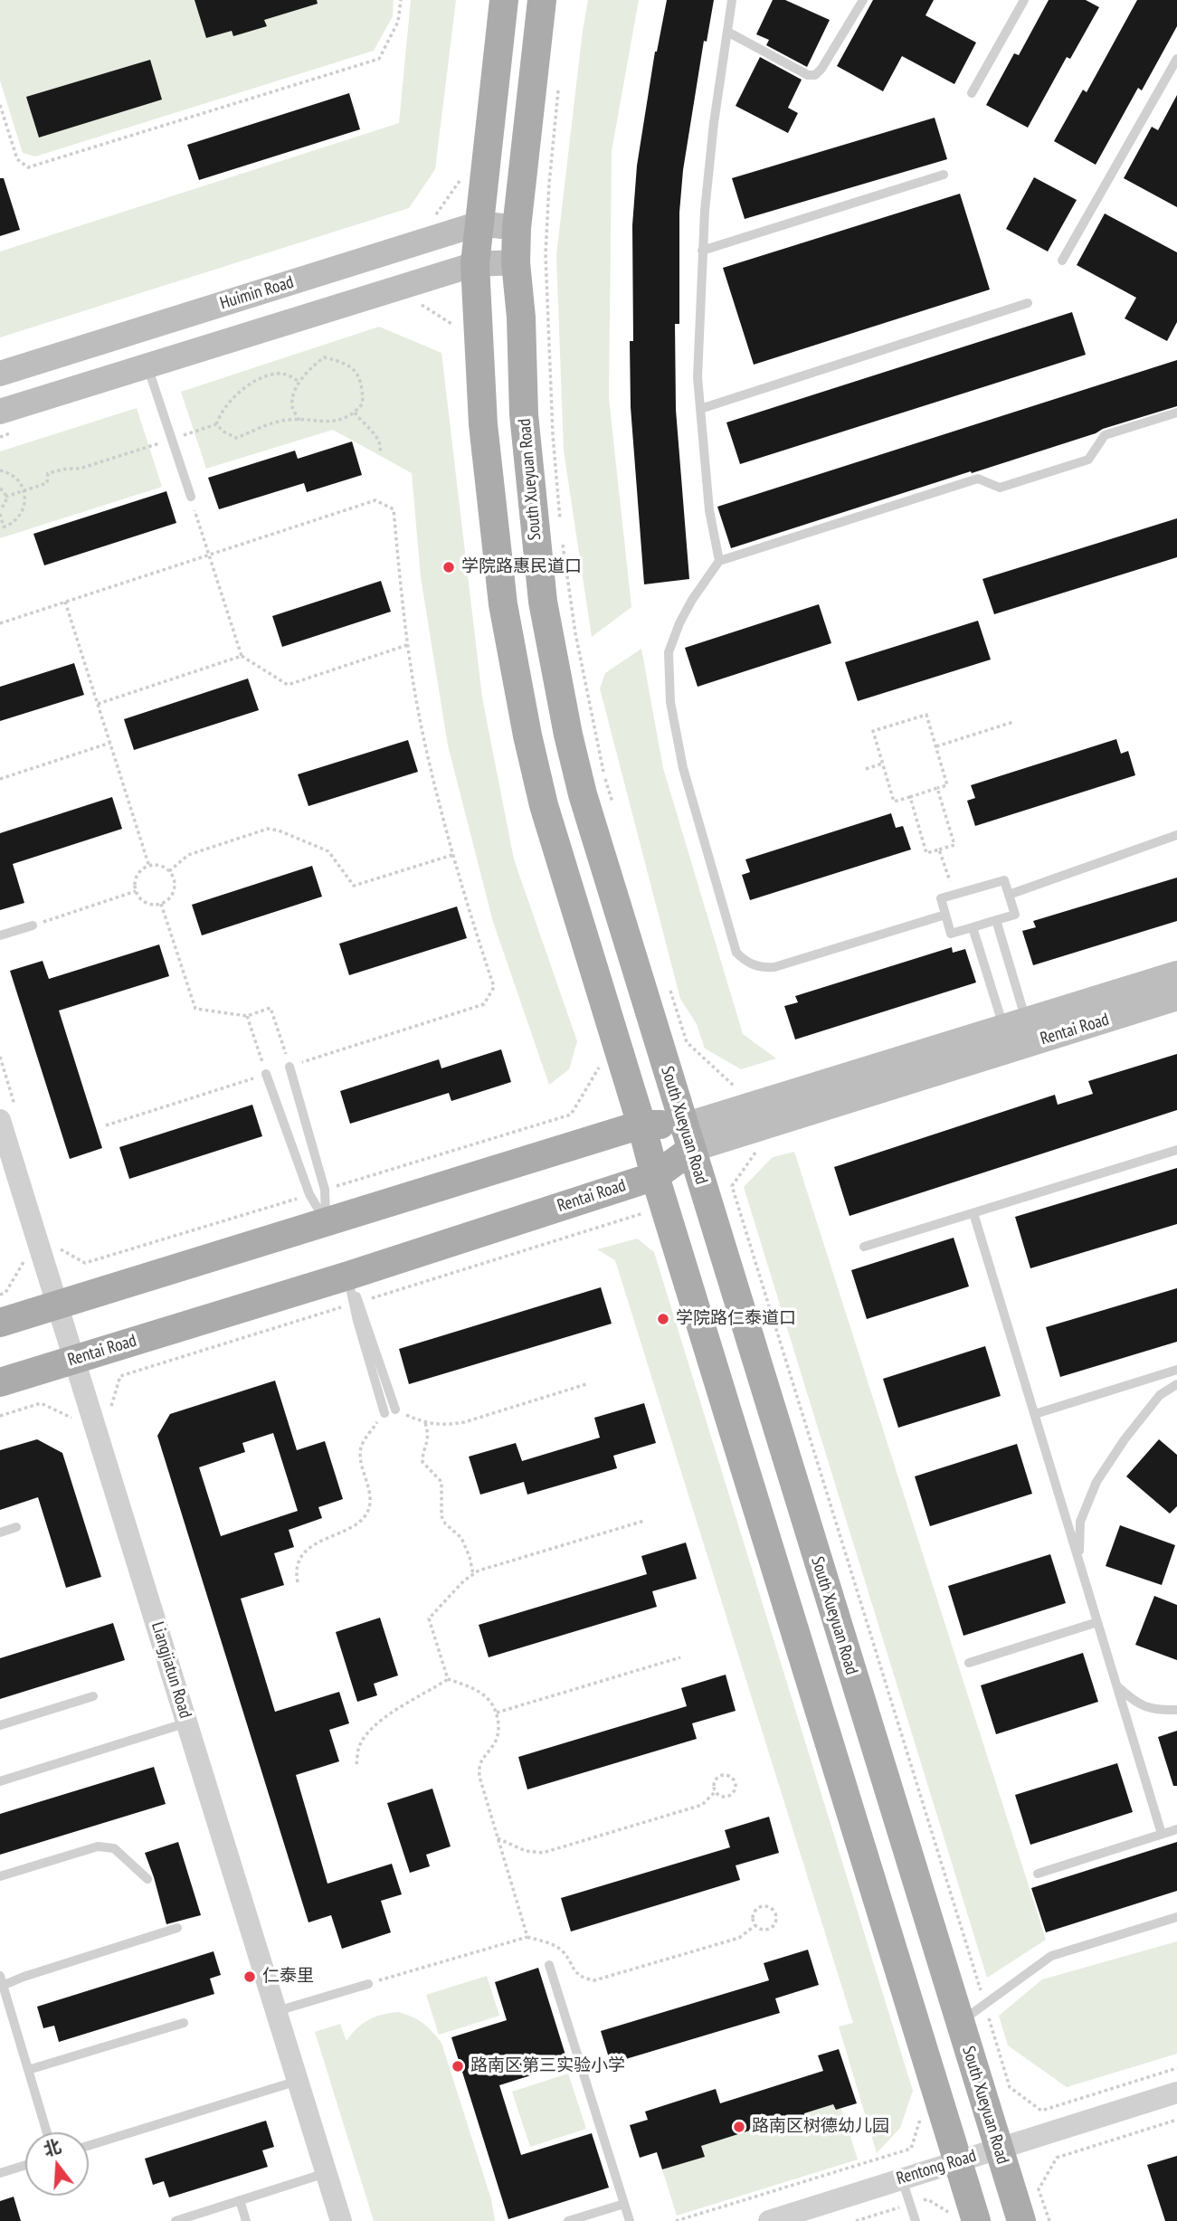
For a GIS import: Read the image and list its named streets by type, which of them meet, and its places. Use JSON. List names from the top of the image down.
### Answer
{
  "streets": {
    "main road": ["Huimin Road", "South Xueyuan Road", "Rentai Road"],
    "street": ["Liangjiatun Road", "Rentong Road"]
  },
  "crossings": [
    ["Huimin Road", "South Xueyuan Road"],
    ["South Xueyuan Road", "Rentai Road"],
    ["South Xueyuan Road", "Rentong Road"],
    ["Rentai Road", "Liangjiatun Road"]
  ],
  "places": [
    "学院路惠民道口",
    "学院路仁泰道口",
    "仁泰里",
    "路南区第三实验小学",
    "路南区树德幼儿园"
  ],
  "north": "top"
}
